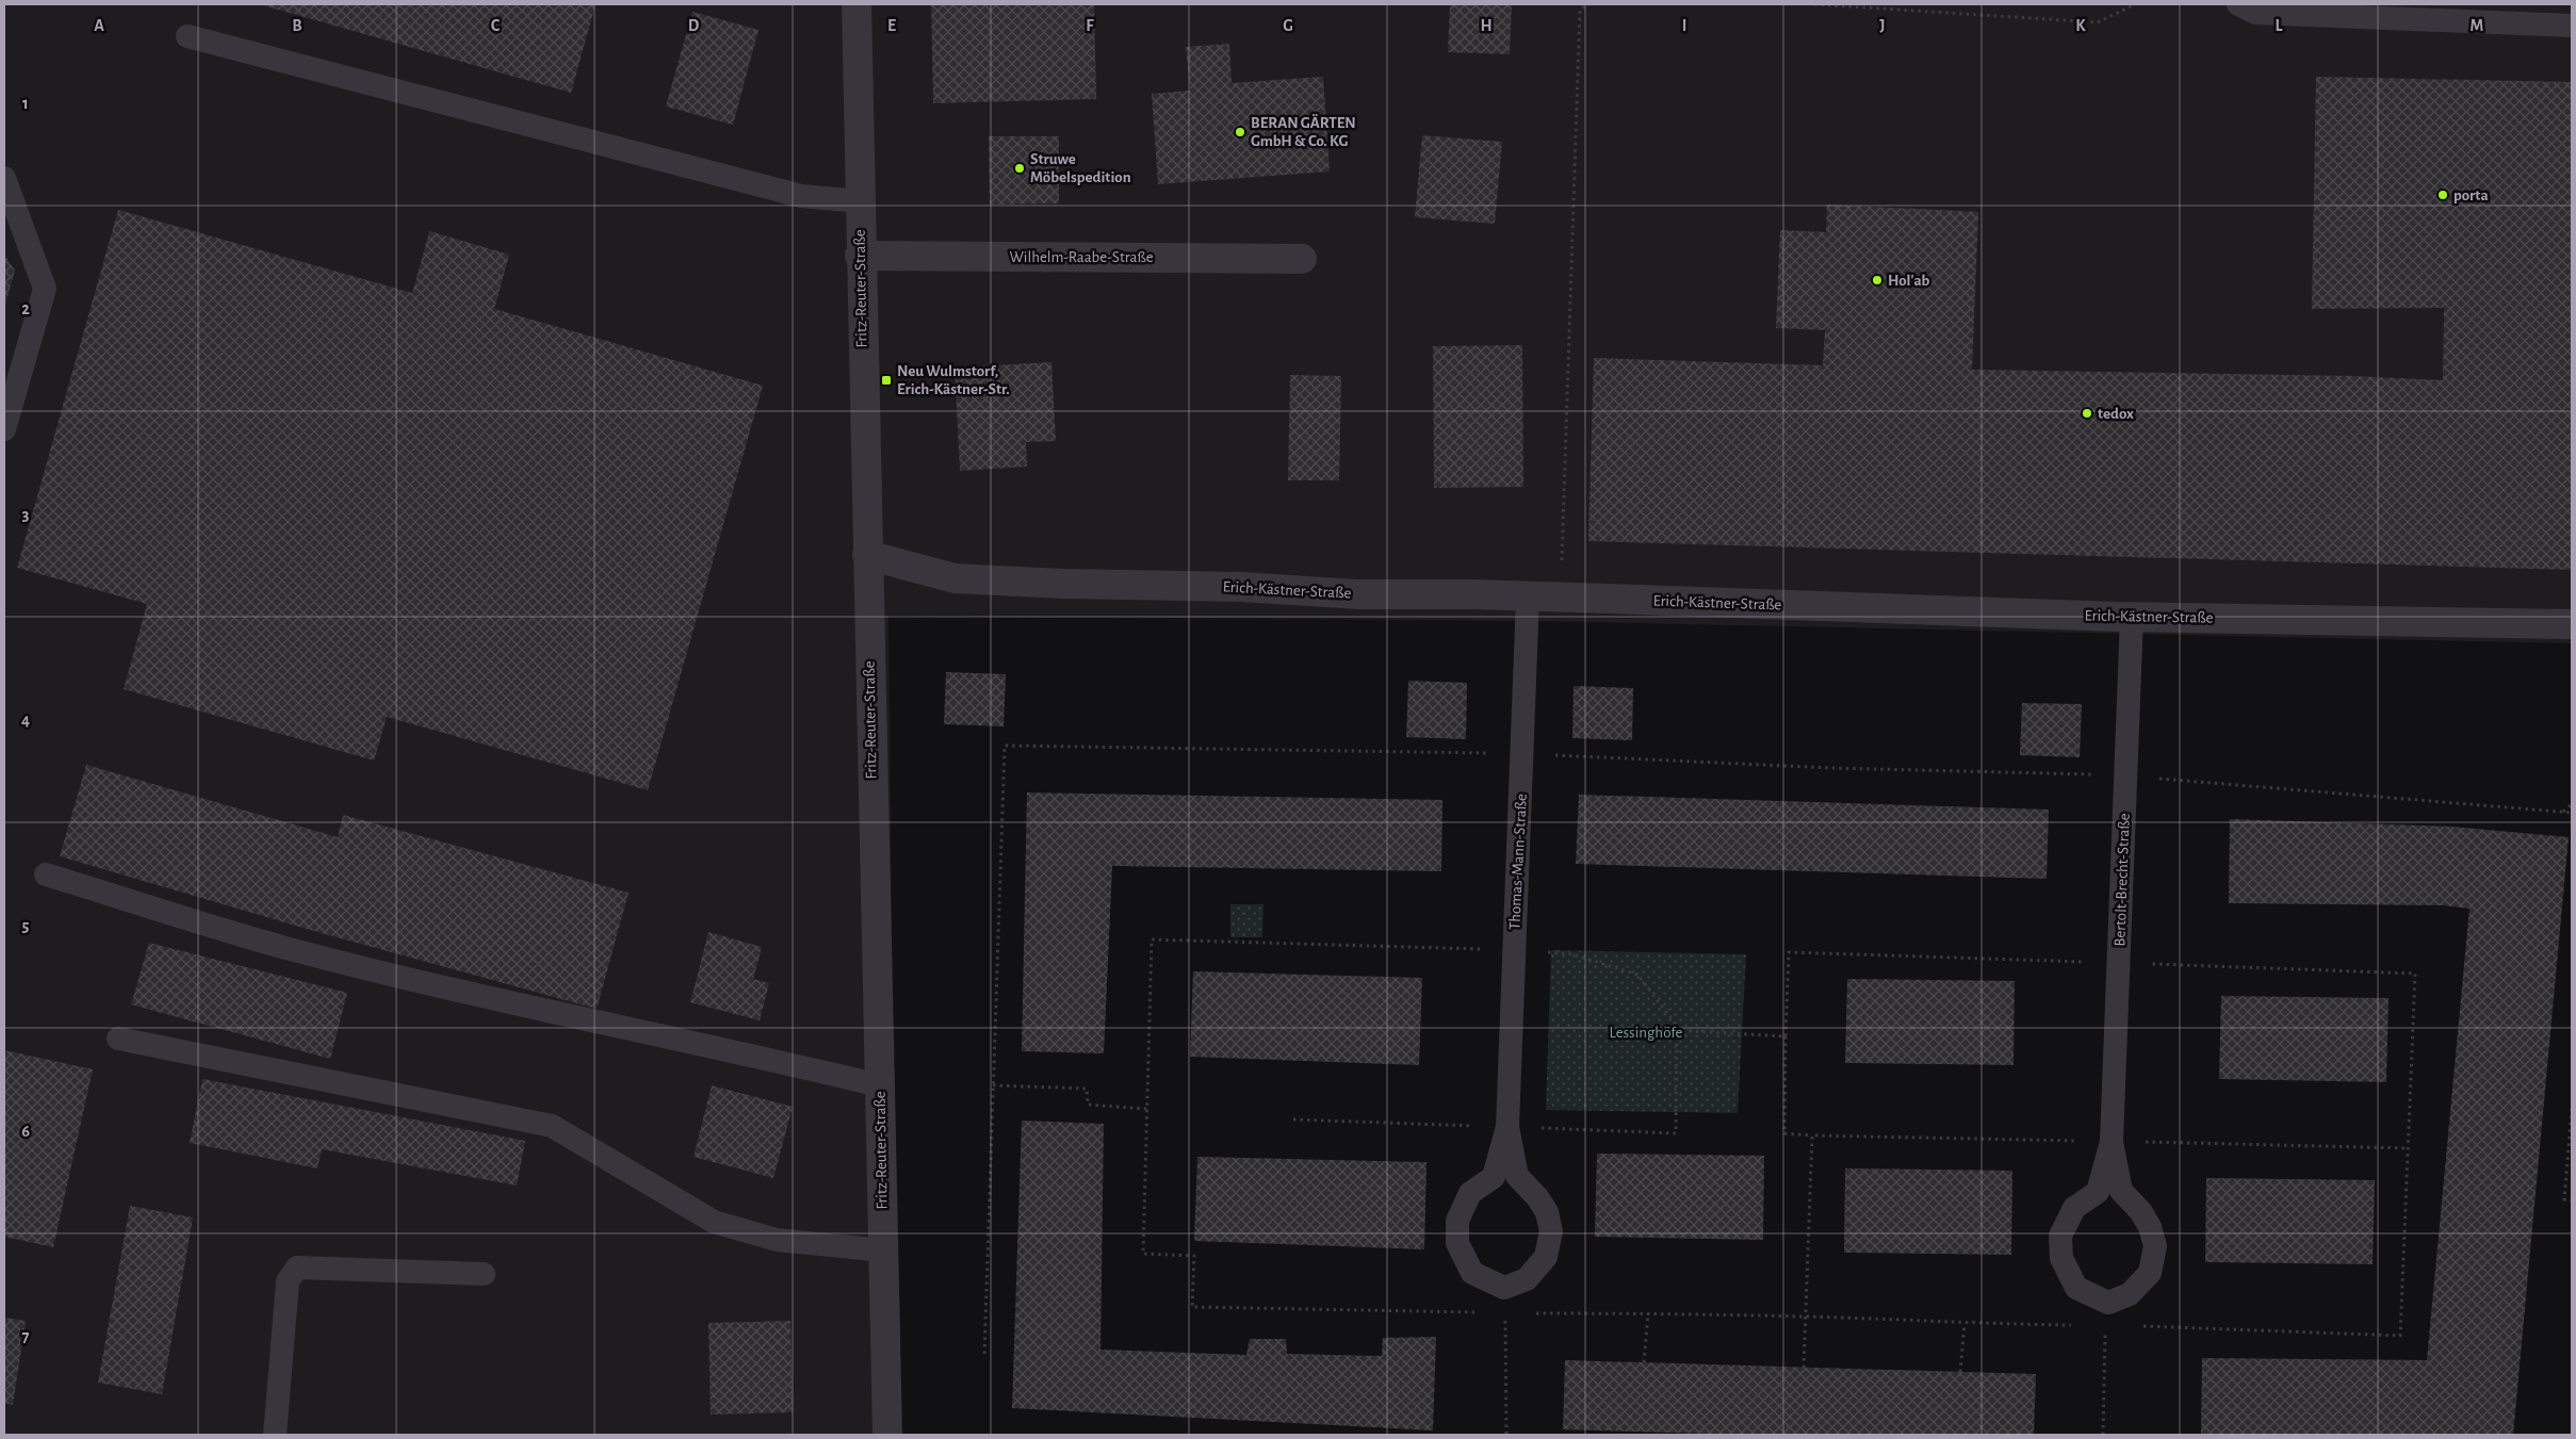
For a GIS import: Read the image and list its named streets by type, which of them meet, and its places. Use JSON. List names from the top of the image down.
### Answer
{
  "streets": {
    "street": ["Wilhelm-Raabe-Straße", "Fritz-Reuter-Straße", "Erich-Kästner-Straße"],
    "lane": ["Thomas-Mann-Straße", "Bertolt-Brecht-Straße"]
  },
  "crossings": [
    ["Wilhelm-Raabe-Straße", "Fritz-Reuter-Straße"],
    ["Fritz-Reuter-Straße", "Erich-Kästner-Straße"],
    ["Erich-Kästner-Straße", "Thomas-Mann-Straße"],
    ["Erich-Kästner-Straße", "Bertolt-Brecht-Straße"]
  ],
  "parks": ["Lessinghöfe"],
  "places": {
    "other": [
      "BERAN GÄRTEN GmbH & Co. KG",
      "Struwe Möbelspedition",
      "porta",
      "Hol'ab",
      "tedox"
    ],
    "transit": ["Neu Wulmstorf, Erich-Kästner-Str."]
  },
  "grid": {
    "columns": [
      "A",
      "B",
      "C",
      "D",
      "E",
      "F",
      "G",
      "H",
      "I",
      "J",
      "K",
      "L",
      "M"
    ],
    "rows": [
      "1",
      "2",
      "3",
      "4",
      "5",
      "6",
      "7"
    ]
  }
}
